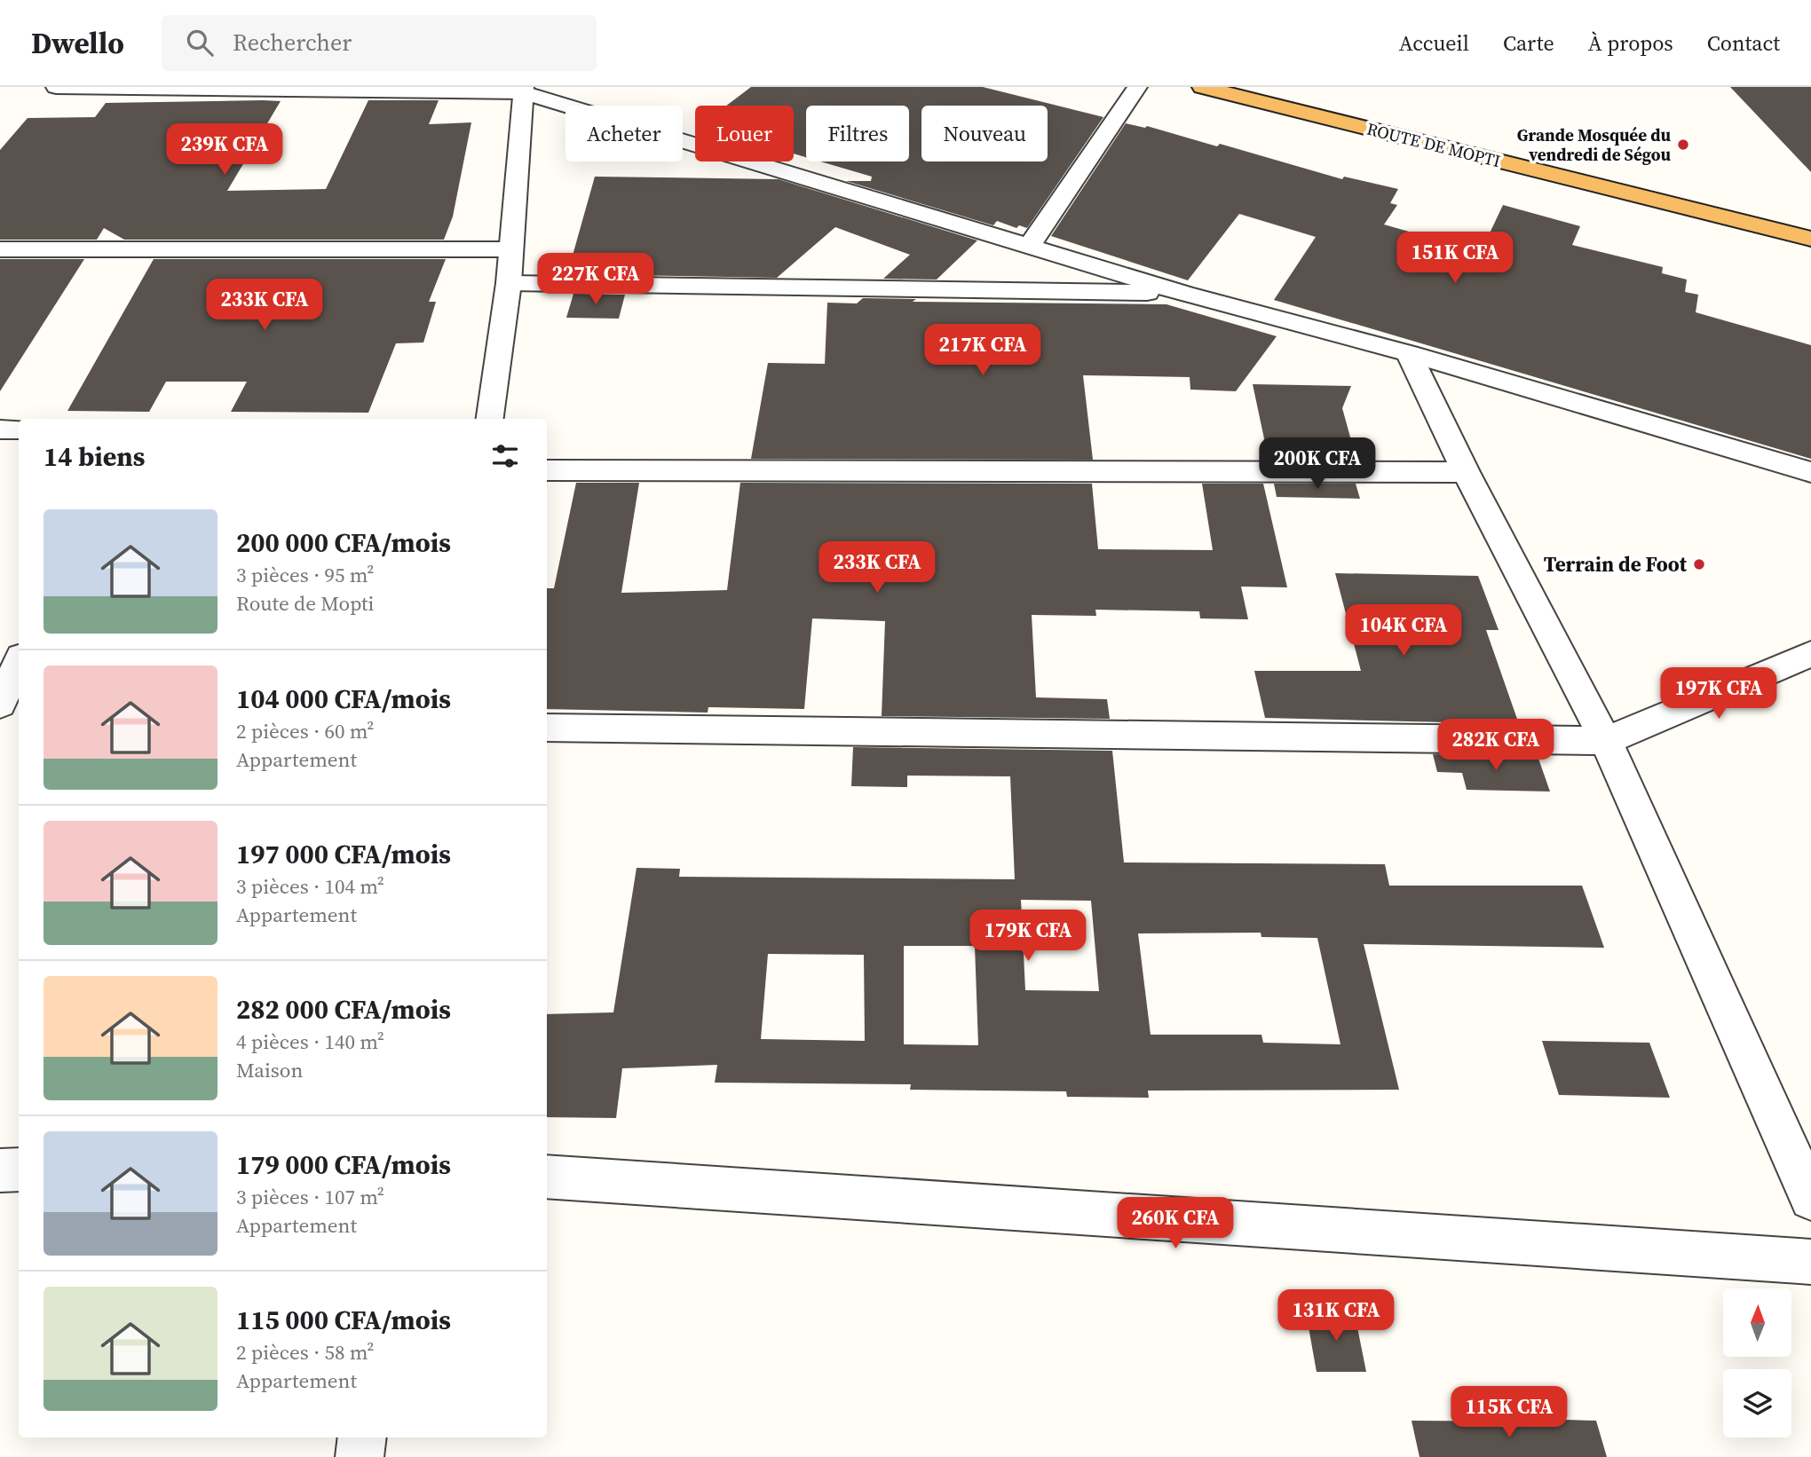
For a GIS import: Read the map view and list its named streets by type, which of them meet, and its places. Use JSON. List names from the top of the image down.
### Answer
{
  "streets": {
    "highway": ["ROUTE DE MOPTI"]
  },
  "places": ["Grande Mosquée du vendredi de Ségou", "Terrain de Foot"],
  "north": "top",
  "page": {
    "header": "Dwello",
    "search": "Rechercher",
    "nav": [
      "Accueil",
      "Carte",
      "À propos",
      "Contact"
    ],
    "chip": [
      "Acheter",
      "Louer",
      "Filtres",
      "Nouveau"
    ],
    "price": [
      "239K CFA",
      "151K CFA",
      "227K CFA",
      "233K CFA",
      "217K CFA",
      "200K CFA",
      "233K CFA",
      "104K CFA",
      "197K CFA",
      "282K CFA",
      "179K CFA",
      "260K CFA",
      "131K CFA",
      "115K CFA"
    ],
    "heading": "14 biens",
    "list": [
      {
        "name": "200 000 CFA/mois",
        "note": "3 pièces · 95 m² · Route de Mopti"
      },
      {
        "name": "104 000 CFA/mois",
        "note": "2 pièces · 60 m² · Appartement"
      },
      {
        "name": "197 000 CFA/mois",
        "note": "3 pièces · 104 m² · Appartement"
      },
      {
        "name": "282 000 CFA/mois",
        "note": "4 pièces · 140 m² · Maison"
      },
      {
        "name": "179 000 CFA/mois",
        "note": "3 pièces · 107 m² · Appartement"
      },
      {
        "name": "115 000 CFA/mois",
        "note": "2 pièces · 58 m² · Appartement"
      }
    ]
  }
}
